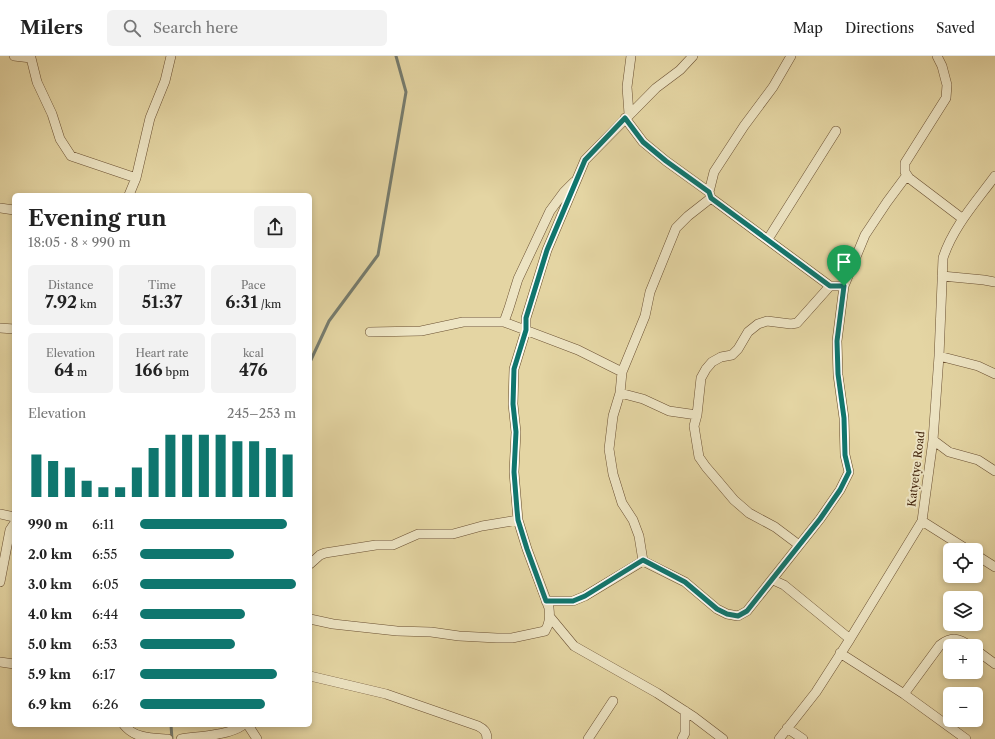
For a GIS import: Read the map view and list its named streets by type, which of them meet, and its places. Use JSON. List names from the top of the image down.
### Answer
{
  "streets": {
    "street": ["Katyetye Road"]
  },
  "page": {
    "header": "Milers",
    "search": "Search here",
    "nav": ["Map", "Directions", "Saved"],
    "heading": ["Evening run", "18:05 · 8 × 990 m"],
    "stats": [
      ["Distance", "7.92 km"],
      ["Time", "51:37"],
      ["Pace", "6:31 /km"],
      ["Elevation", "64 m"],
      ["Heart rate", "166 bpm"],
      ["kcal", "476"]
    ],
    "chart": ["Elevation", "245–253 m"],
    "list": [
      {
        "name": "990 m",
        "note": "6:11"
      },
      {
        "name": "2.0 km",
        "note": "6:55"
      },
      {
        "name": "3.0 km",
        "note": "6:05"
      },
      {
        "name": "4.0 km",
        "note": "6:44"
      },
      {
        "name": "5.0 km",
        "note": "6:53"
      },
      {
        "name": "5.9 km",
        "note": "6:17"
      },
      {
        "name": "6.9 km",
        "note": "6:26"
      }
    ],
    "map_buttons": ["+", "−"]
  }
}
